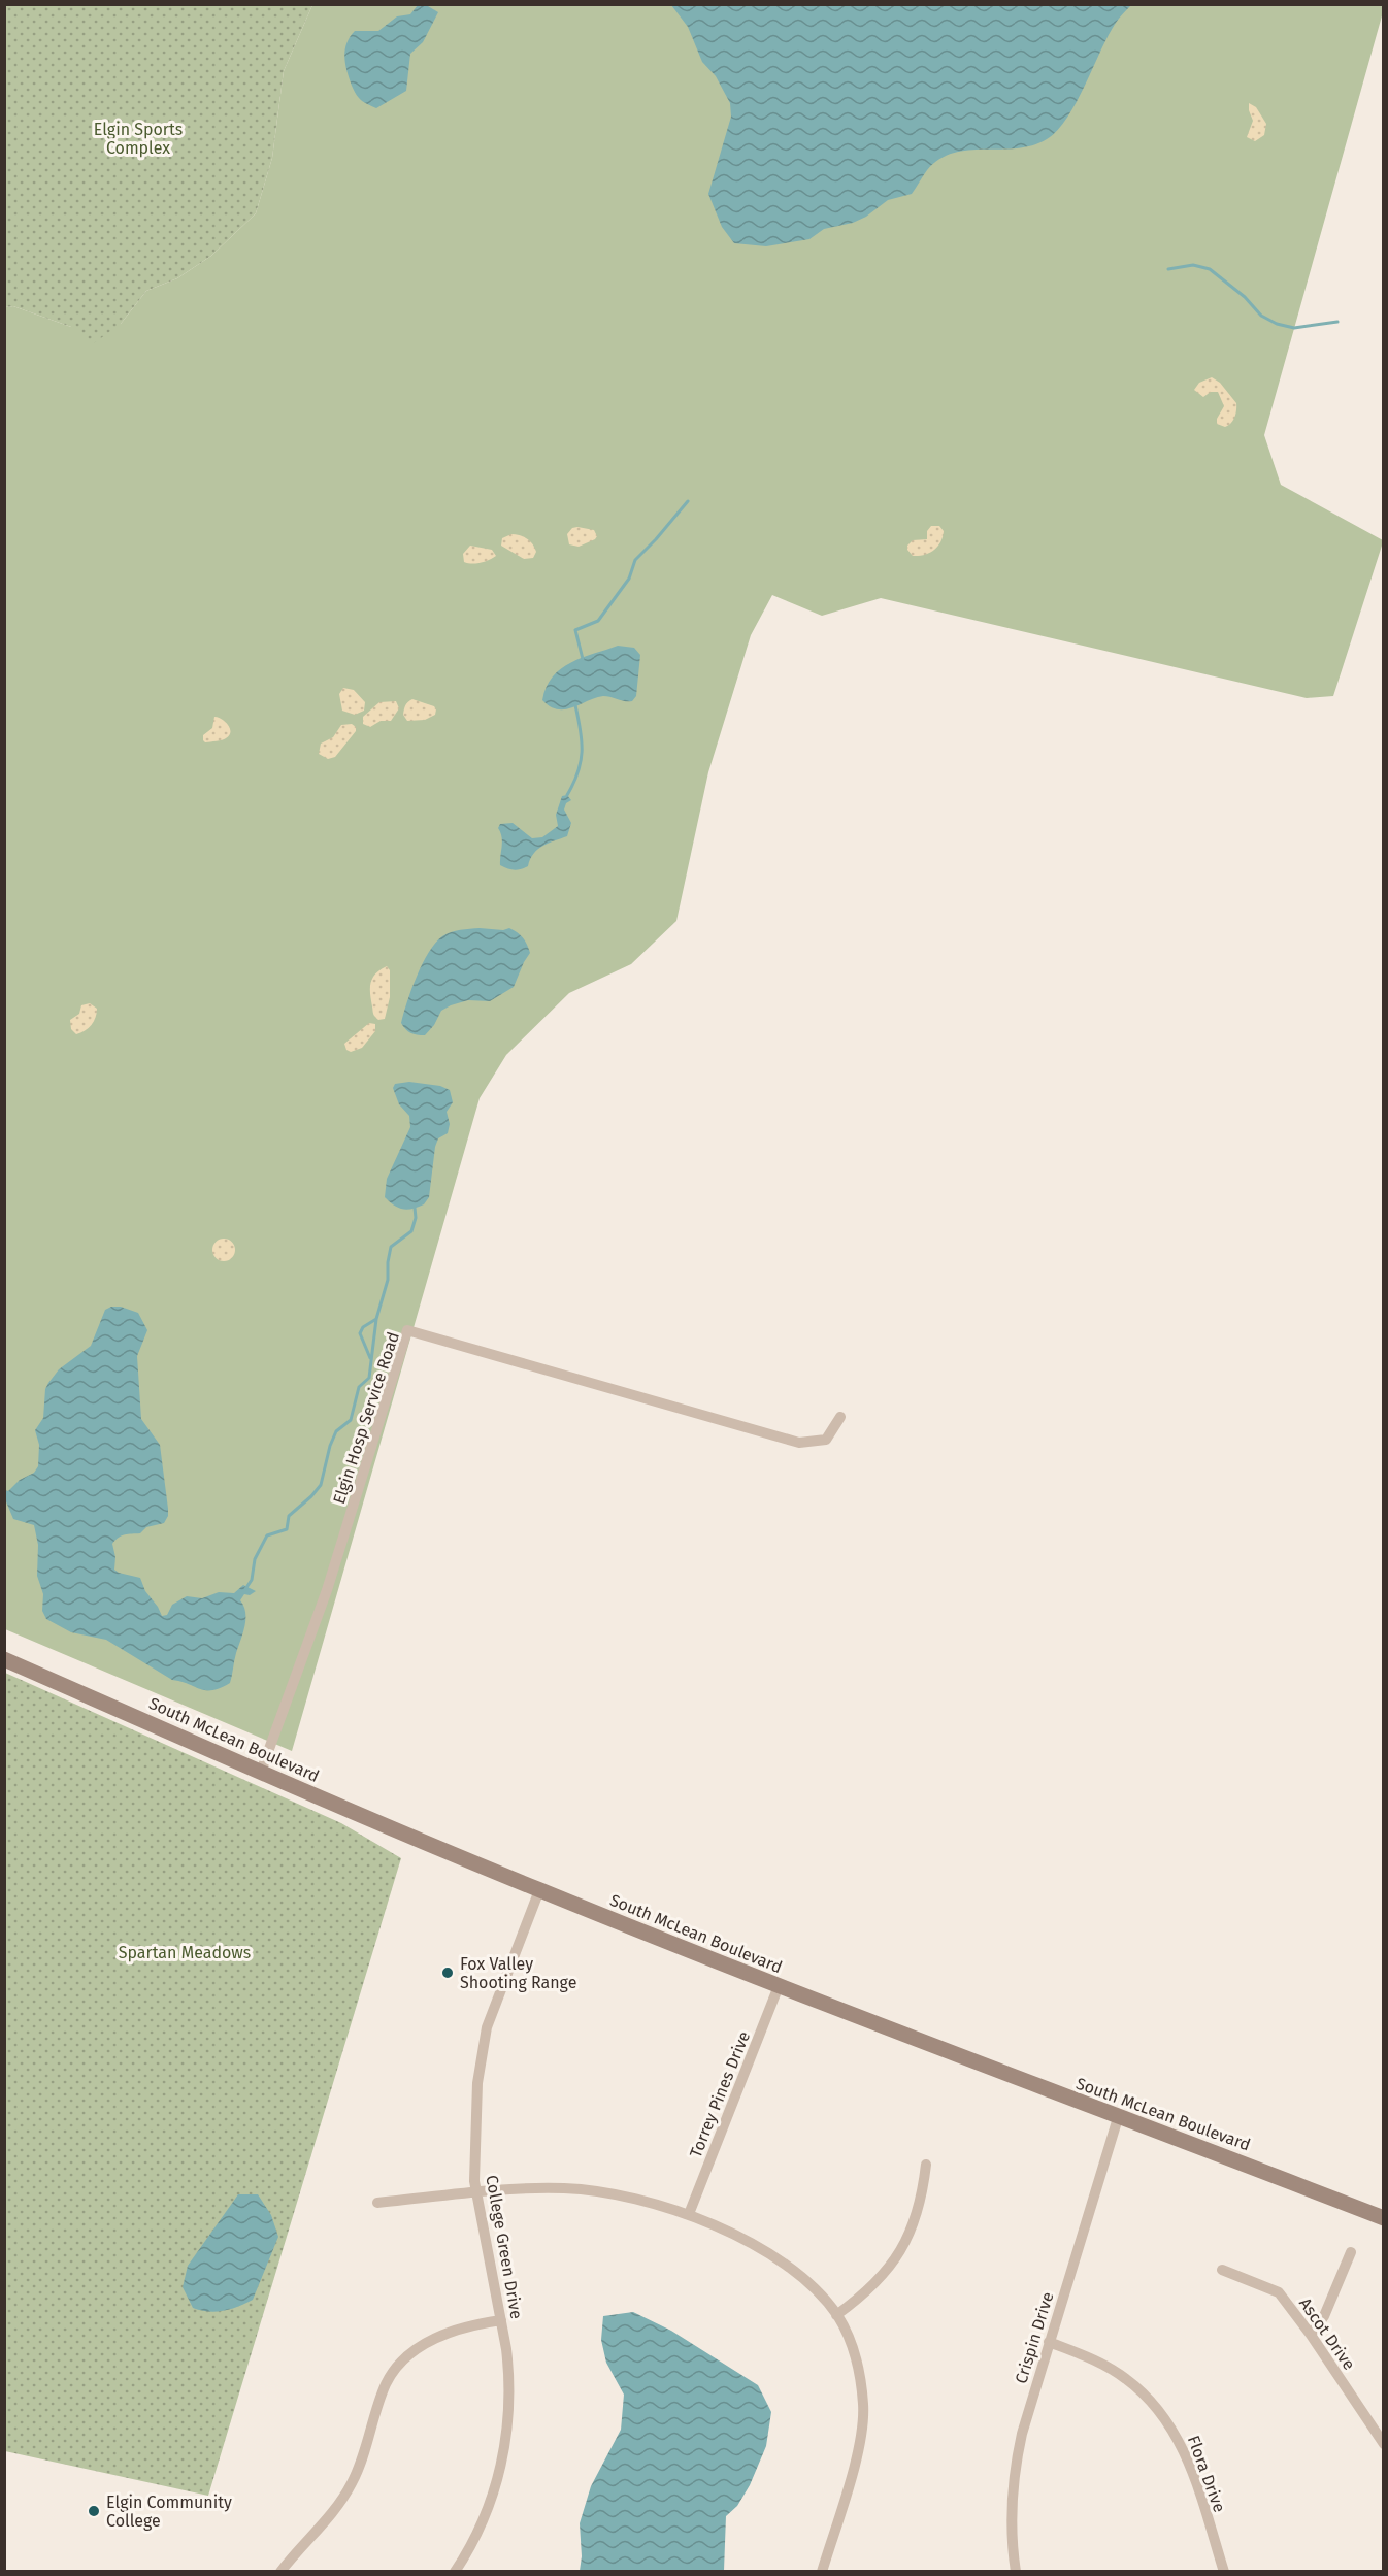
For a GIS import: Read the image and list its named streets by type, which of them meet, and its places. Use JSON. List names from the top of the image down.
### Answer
{
  "streets": {
    "main road": ["South McLean Boulevard"],
    "street": [
      "Elgin Hosp Service Road",
      "Torrey Pines Drive",
      "College Green Drive",
      "Ascot Drive",
      "Crispin Drive",
      "Flora Drive"
    ]
  },
  "crossings": [
    ["Elgin Hosp Service Road", "South McLean Boulevard"],
    ["South McLean Boulevard", "Torrey Pines Drive"],
    ["South McLean Boulevard", "College Green Drive"],
    ["South McLean Boulevard", "Crispin Drive"],
    ["Crispin Drive", "Flora Drive"]
  ],
  "parks": ["Elgin Sports Complex", "Spartan Meadows"],
  "places": ["Fox Valley Shooting Range", "Elgin Community College"]
}
